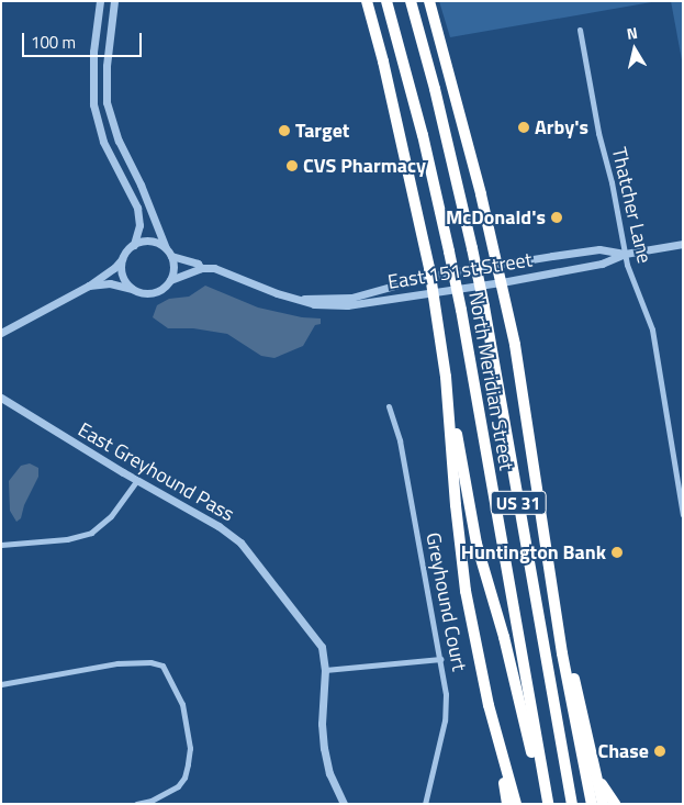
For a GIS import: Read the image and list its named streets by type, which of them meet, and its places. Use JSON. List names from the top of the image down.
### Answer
{
  "streets": {
    "highway": ["North Meridian Street", "US 31"],
    "street": [
      "Thatcher Lane",
      "East 151st Street",
      "East Greyhound Pass",
      "Greyhound Court"
    ]
  },
  "crossings": [
    ["Thatcher Lane", "East 151st Street"]
  ],
  "places": [
    "Arby's",
    "Target",
    "CVS Pharmacy",
    "McDonald's",
    "Huntington Bank",
    "Chase"
  ],
  "scale_bar": "100 m",
  "north": "top"
}
